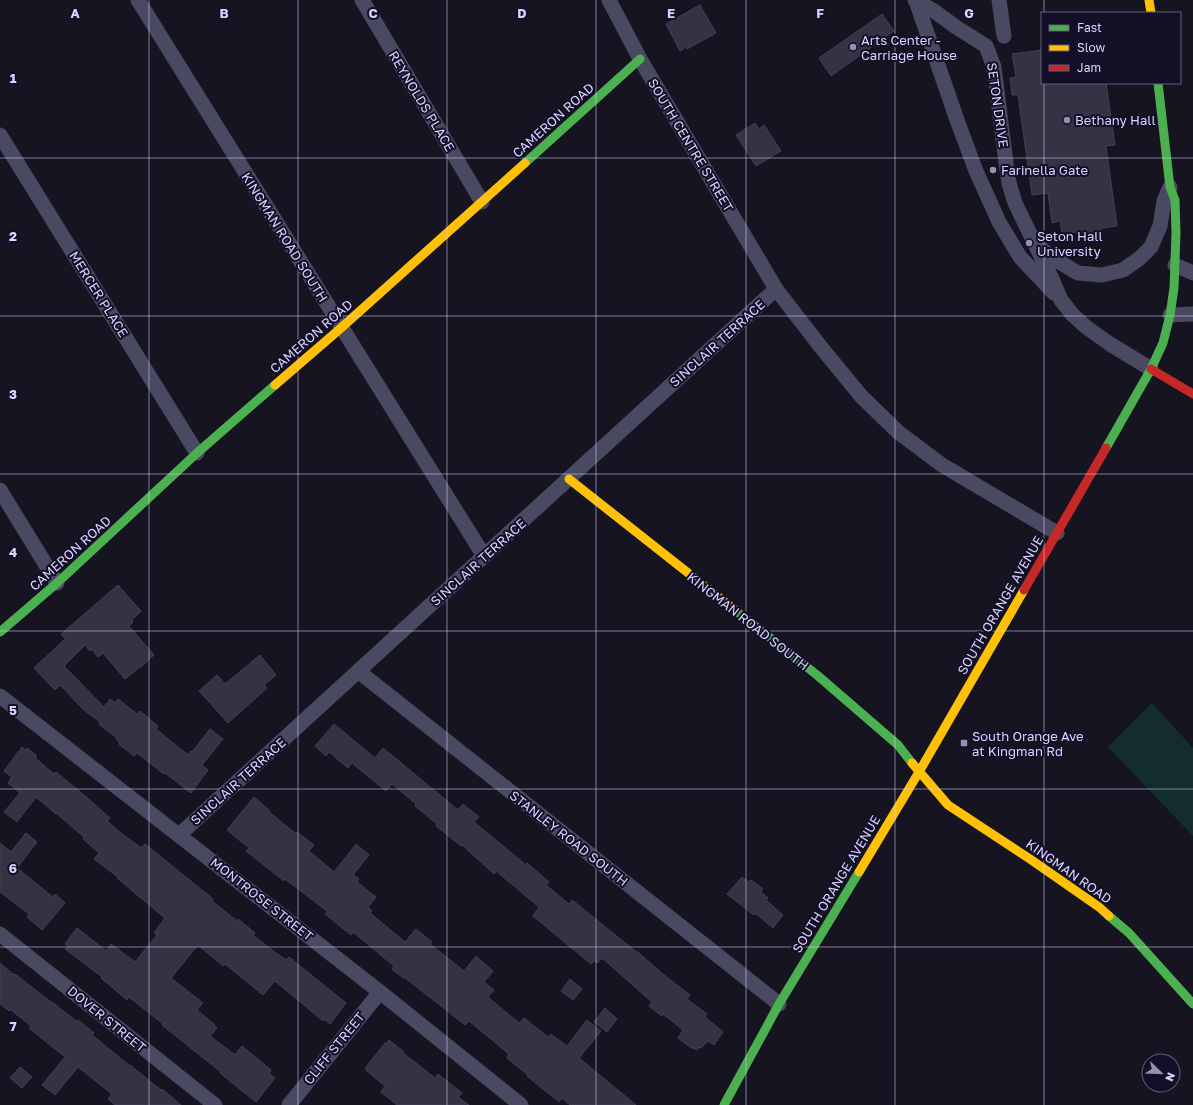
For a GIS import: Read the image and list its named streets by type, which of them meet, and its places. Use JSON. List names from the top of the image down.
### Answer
{
  "streets": {
    "street": [
      "REYNOLDS PLACE",
      "SETON DRIVE",
      "CAMERON ROAD",
      "SOUTH CENTRE STREET",
      "KINGMAN ROAD SOUTH",
      "MERCER PLACE",
      "SINCLAIR TERRACE",
      "SOUTH ORANGE AVENUE",
      "STANLEY ROAD SOUTH",
      "KINGMAN ROAD",
      "MONTROSE STREET",
      "DOVER STREET",
      "CLIFF STREET"
    ]
  },
  "crossings": [
    ["REYNOLDS PLACE", "CAMERON ROAD"],
    ["SETON DRIVE", "SOUTH ORANGE AVENUE"],
    ["CAMERON ROAD", "SOUTH CENTRE STREET"],
    ["CAMERON ROAD", "KINGMAN ROAD SOUTH"],
    ["CAMERON ROAD", "MERCER PLACE"],
    ["SOUTH CENTRE STREET", "SINCLAIR TERRACE"],
    ["SOUTH CENTRE STREET", "SOUTH ORANGE AVENUE"],
    ["KINGMAN ROAD SOUTH", "SINCLAIR TERRACE"],
    ["KINGMAN ROAD SOUTH", "SOUTH ORANGE AVENUE"],
    ["KINGMAN ROAD SOUTH", "KINGMAN ROAD"],
    ["SINCLAIR TERRACE", "STANLEY ROAD SOUTH"],
    ["SINCLAIR TERRACE", "MONTROSE STREET"],
    ["SOUTH ORANGE AVENUE", "STANLEY ROAD SOUTH"],
    ["SOUTH ORANGE AVENUE", "KINGMAN ROAD"],
    ["MONTROSE STREET", "CLIFF STREET"]
  ],
  "places": {
    "other": [
      "Arts Center - Carriage House",
      "Bethany Hall",
      "Farinella Gate",
      "Seton Hall University"
    ],
    "transit": ["South Orange Ave at Kingman Rd"]
  },
  "legend": ["Fast", "Slow", "Jam"],
  "north": "bottom right",
  "grid": {
    "columns": [
      "A",
      "B",
      "C",
      "D",
      "E",
      "F",
      "G"
    ],
    "rows": [
      "1",
      "2",
      "3",
      "4",
      "5",
      "6",
      "7"
    ]
  }
}
